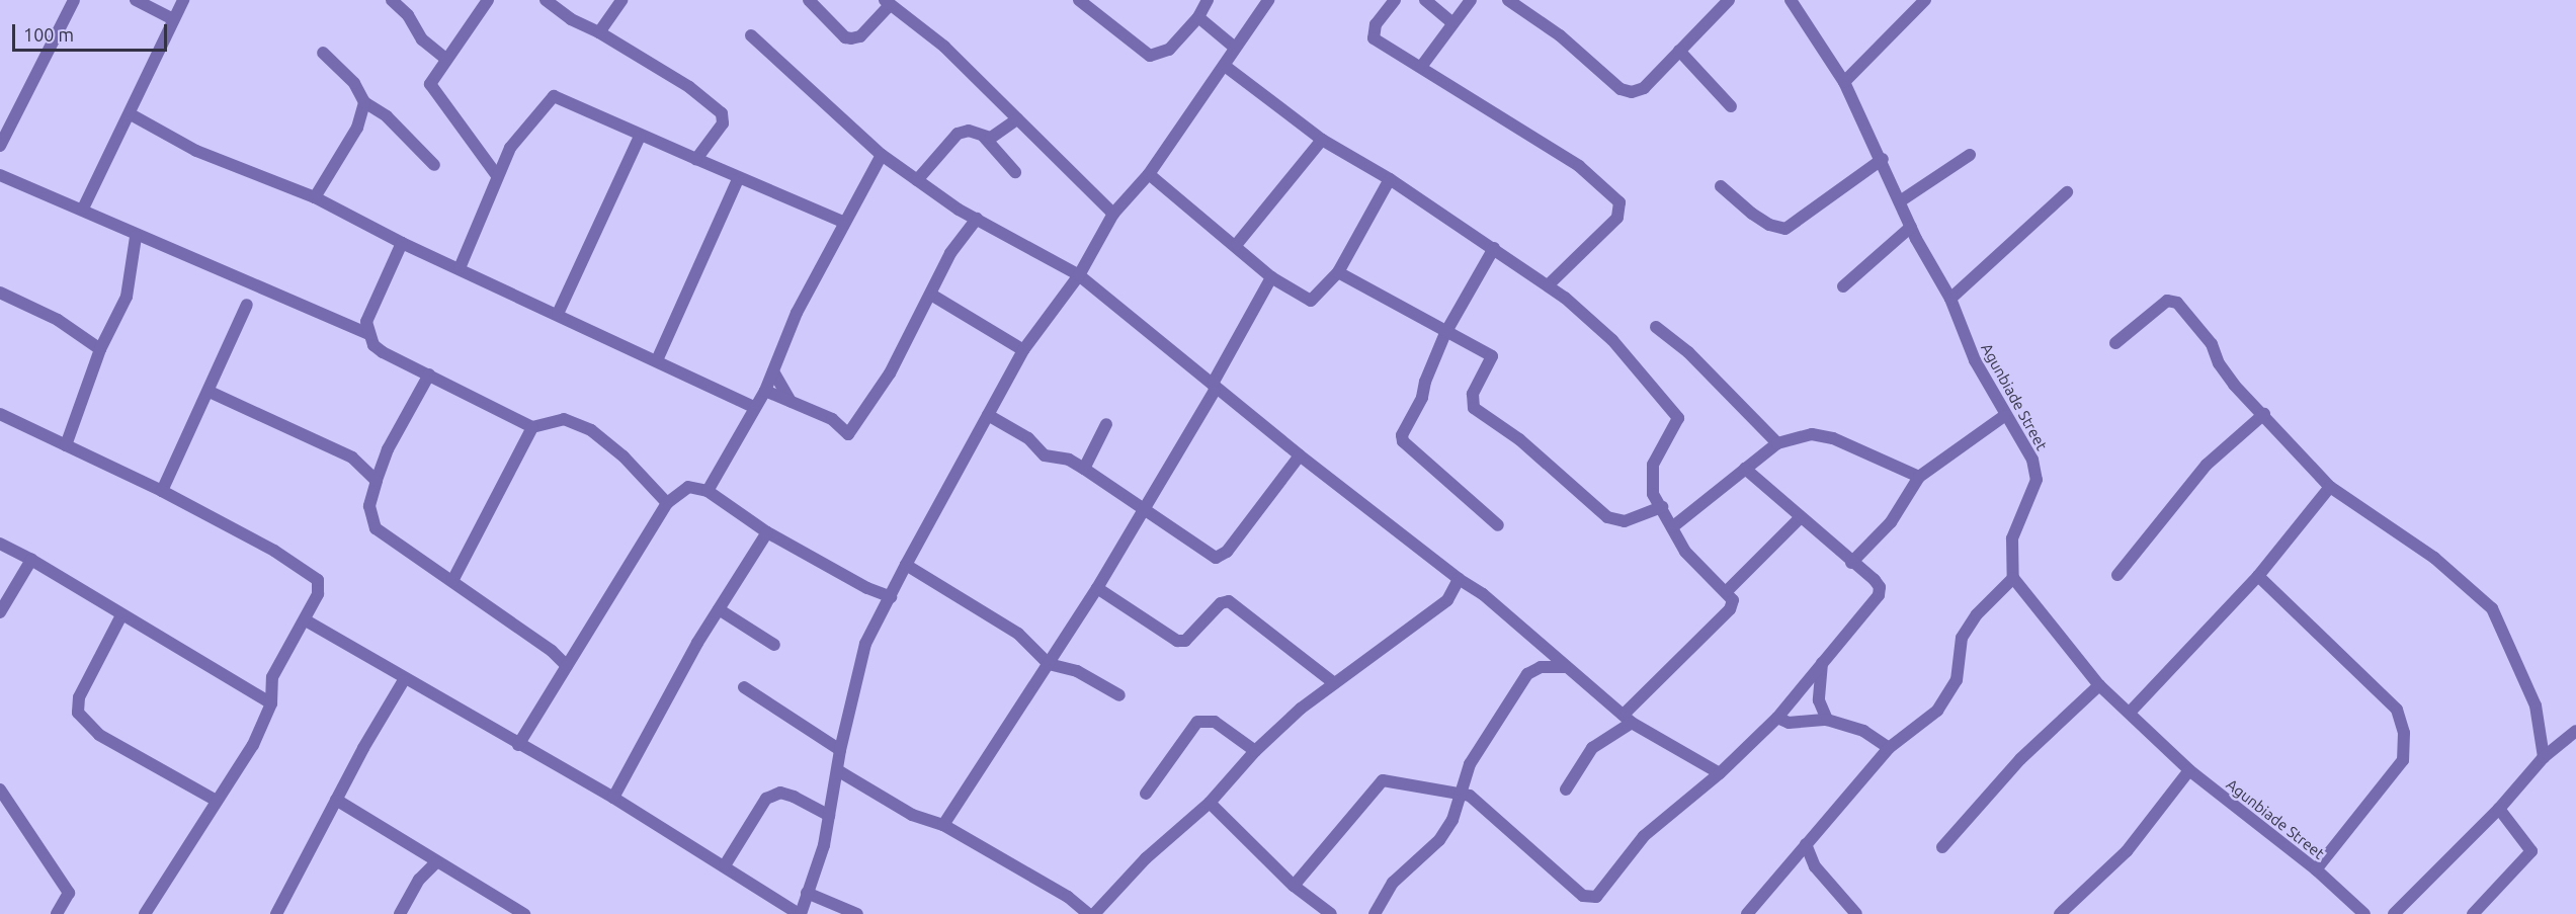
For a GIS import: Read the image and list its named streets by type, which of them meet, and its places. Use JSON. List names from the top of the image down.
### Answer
{
  "streets": {
    "street": ["Agunbiade Street"]
  },
  "scale_bar": "100 m"
}
